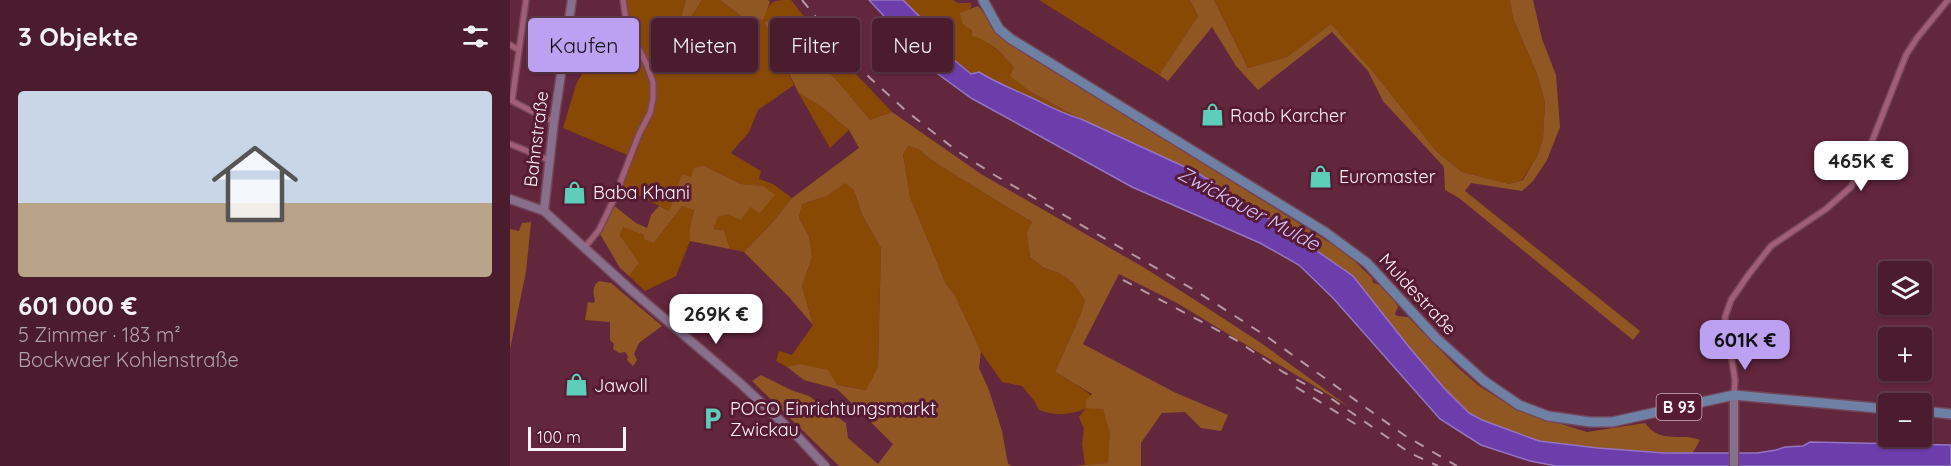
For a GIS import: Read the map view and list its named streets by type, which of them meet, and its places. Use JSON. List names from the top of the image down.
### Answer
{
  "streets": {
    "main road": ["Bahnstraße", "Muldestraße", "B 93"]
  },
  "water": ["Zwickauer Mulde"],
  "places": {
    "shop": [
      "Raab Karcher",
      "Euromaster",
      "Baba Khani",
      "Jawoll"
    ],
    "parking": ["POCO Einrichtungsmarkt Zwickau"]
  },
  "scale_bar": "100 m",
  "page": {
    "heading": "3 Objekte",
    "chip": [
      "Kaufen",
      "Mieten",
      "Filter",
      "Neu"
    ],
    "list": [
      {
        "name": "601 000 €",
        "note": "5 Zimmer · 183 m² · Bockwaer Kohlenstraße"
      }
    ],
    "price": ["465K €", "269K €", "601K €"],
    "map_buttons": ["+", "−"],
    "scale": "100 m"
  }
}
